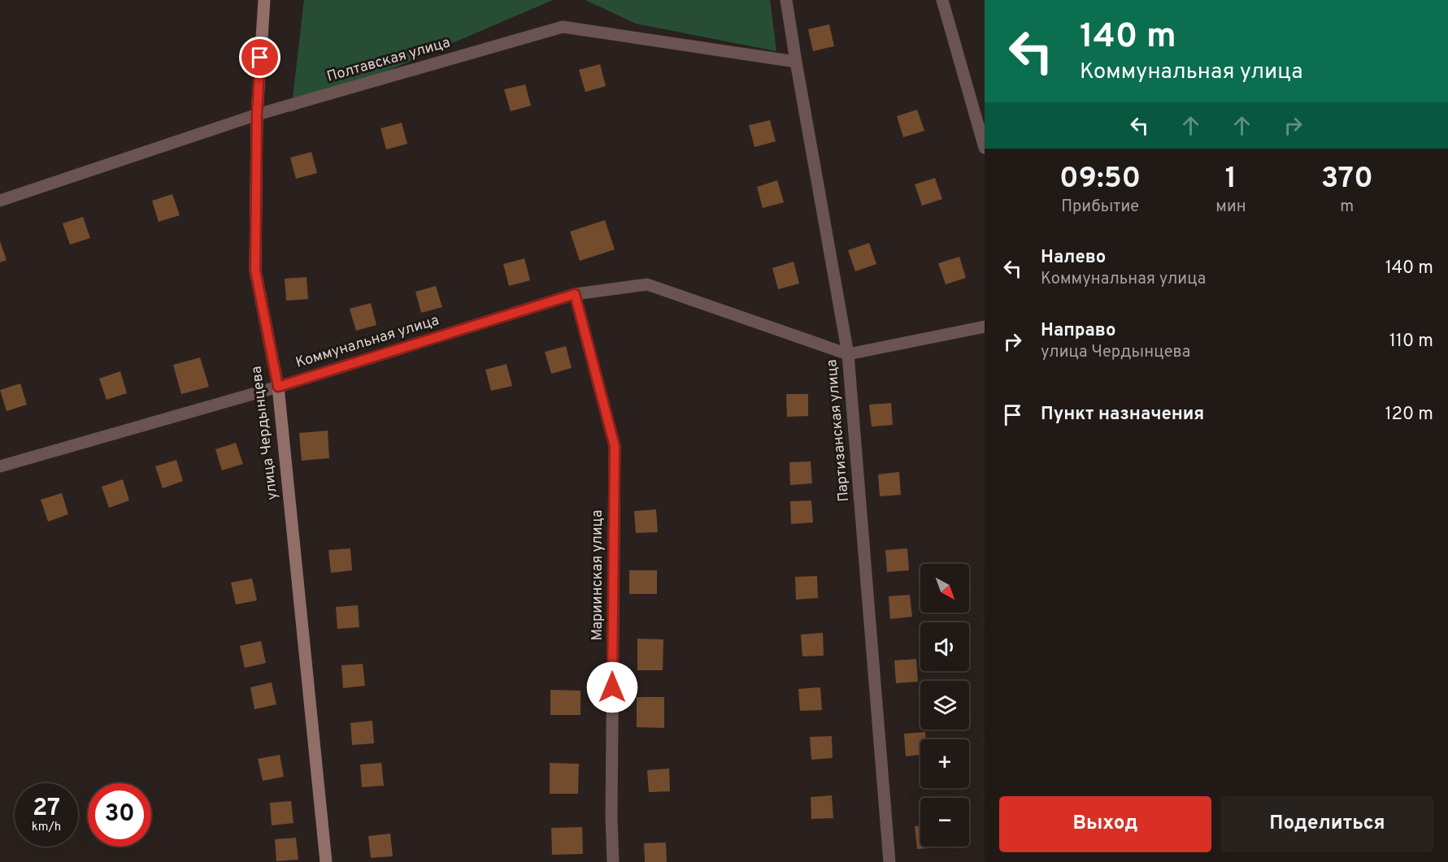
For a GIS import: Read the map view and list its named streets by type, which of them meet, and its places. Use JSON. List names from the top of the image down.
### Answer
{
  "streets": {
    "street": [
      "Полтавская улица",
      "Коммунальная улица",
      "Партизанская улица",
      "улица Чердынцева",
      "Мариинская улица"
    ]
  },
  "crossings": [
    ["Полтавская улица", "Партизанская улица"],
    ["Полтавская улица", "улица Чердынцева"],
    ["Коммунальная улица", "Партизанская улица"],
    ["Коммунальная улица", "улица Чердынцева"],
    ["Коммунальная улица", "Мариинская улица"]
  ],
  "north": "bottom right",
  "page": {
    "turn": ["140 m", "Коммунальная улица"],
    "eta": [
      "09:50",
      "Прибытие",
      "1",
      "мин",
      "370",
      "m"
    ],
    "list": [
      {
        "name": "Налево",
        "note": "Коммунальная улица",
        "value": "140 m"
      },
      {
        "name": "Направо",
        "note": "улица Чердынцева",
        "value": "110 m"
      },
      {
        "name": "Пункт назначения",
        "value": "120 m"
      }
    ],
    "map_buttons": ["+", "−"],
    "speed": "27 km/h",
    "limit": "30",
    "buttons": ["Выход", "Поделиться"]
  }
}
